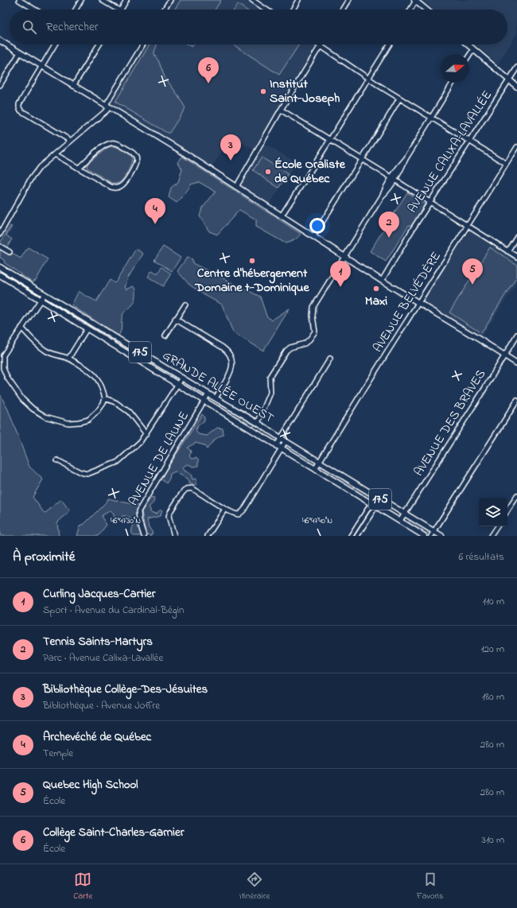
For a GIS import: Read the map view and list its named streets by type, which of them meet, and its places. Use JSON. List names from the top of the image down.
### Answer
{
  "streets": {
    "main road": ["175", "GRANDE ALLÉE OUEST"],
    "street": [
      "AVENUE CALIXA-LAVALLÉE",
      "AVENUE BELVÉDÈRE",
      "AVENUE DES BRAVES",
      "AVENUE DE LAUNE"
    ]
  },
  "crossings": [
    ["AVENUE BELVÉDÈRE", "GRANDE ALLÉE OUEST"],
    ["GRANDE ALLÉE OUEST", "AVENUE DES BRAVES"],
    ["GRANDE ALLÉE OUEST", "AVENUE DE LAUNE"]
  ],
  "places": [
    "Institut Saint-Joseph",
    "École Oraliste de Québec",
    "Centre d'hébergement Domaine t-Dominique",
    "Maxi"
  ],
  "north": "right",
  "page": {
    "search": "Rechercher",
    "pins": [
      "6",
      "3",
      "4",
      "2",
      "5",
      "1"
    ],
    "heading": ["À proximité", "6 résultats"],
    "list": [
      {
        "mark": "1",
        "name": "Curling Jacques-Cartier",
        "note": "Sport · Avenue du Cardinal-Bégin",
        "value": "110 m"
      },
      {
        "mark": "2",
        "name": "Tennis Saints-Martyrs",
        "note": "Parc · Avenue Calixa-Lavallée",
        "value": "120 m"
      },
      {
        "mark": "3",
        "name": "Bibliothèque Collège-Des-Jésuites",
        "note": "Bibliothèque · Avenue Joffre",
        "value": "180 m"
      },
      {
        "mark": "4",
        "name": "Archevéché de Québec",
        "note": "Temple",
        "value": "280 m"
      },
      {
        "mark": "5",
        "name": "Quebec High School",
        "note": "École",
        "value": "280 m"
      },
      {
        "mark": "6",
        "name": "Collège Saint-Charles-Garnier",
        "note": "École",
        "value": "310 m"
      }
    ],
    "nav": ["Carte", "Itinéraire", "Favoris"]
  },
  "coordinates": ["46°47'30\"N", "46°47'40\"N"]
}
